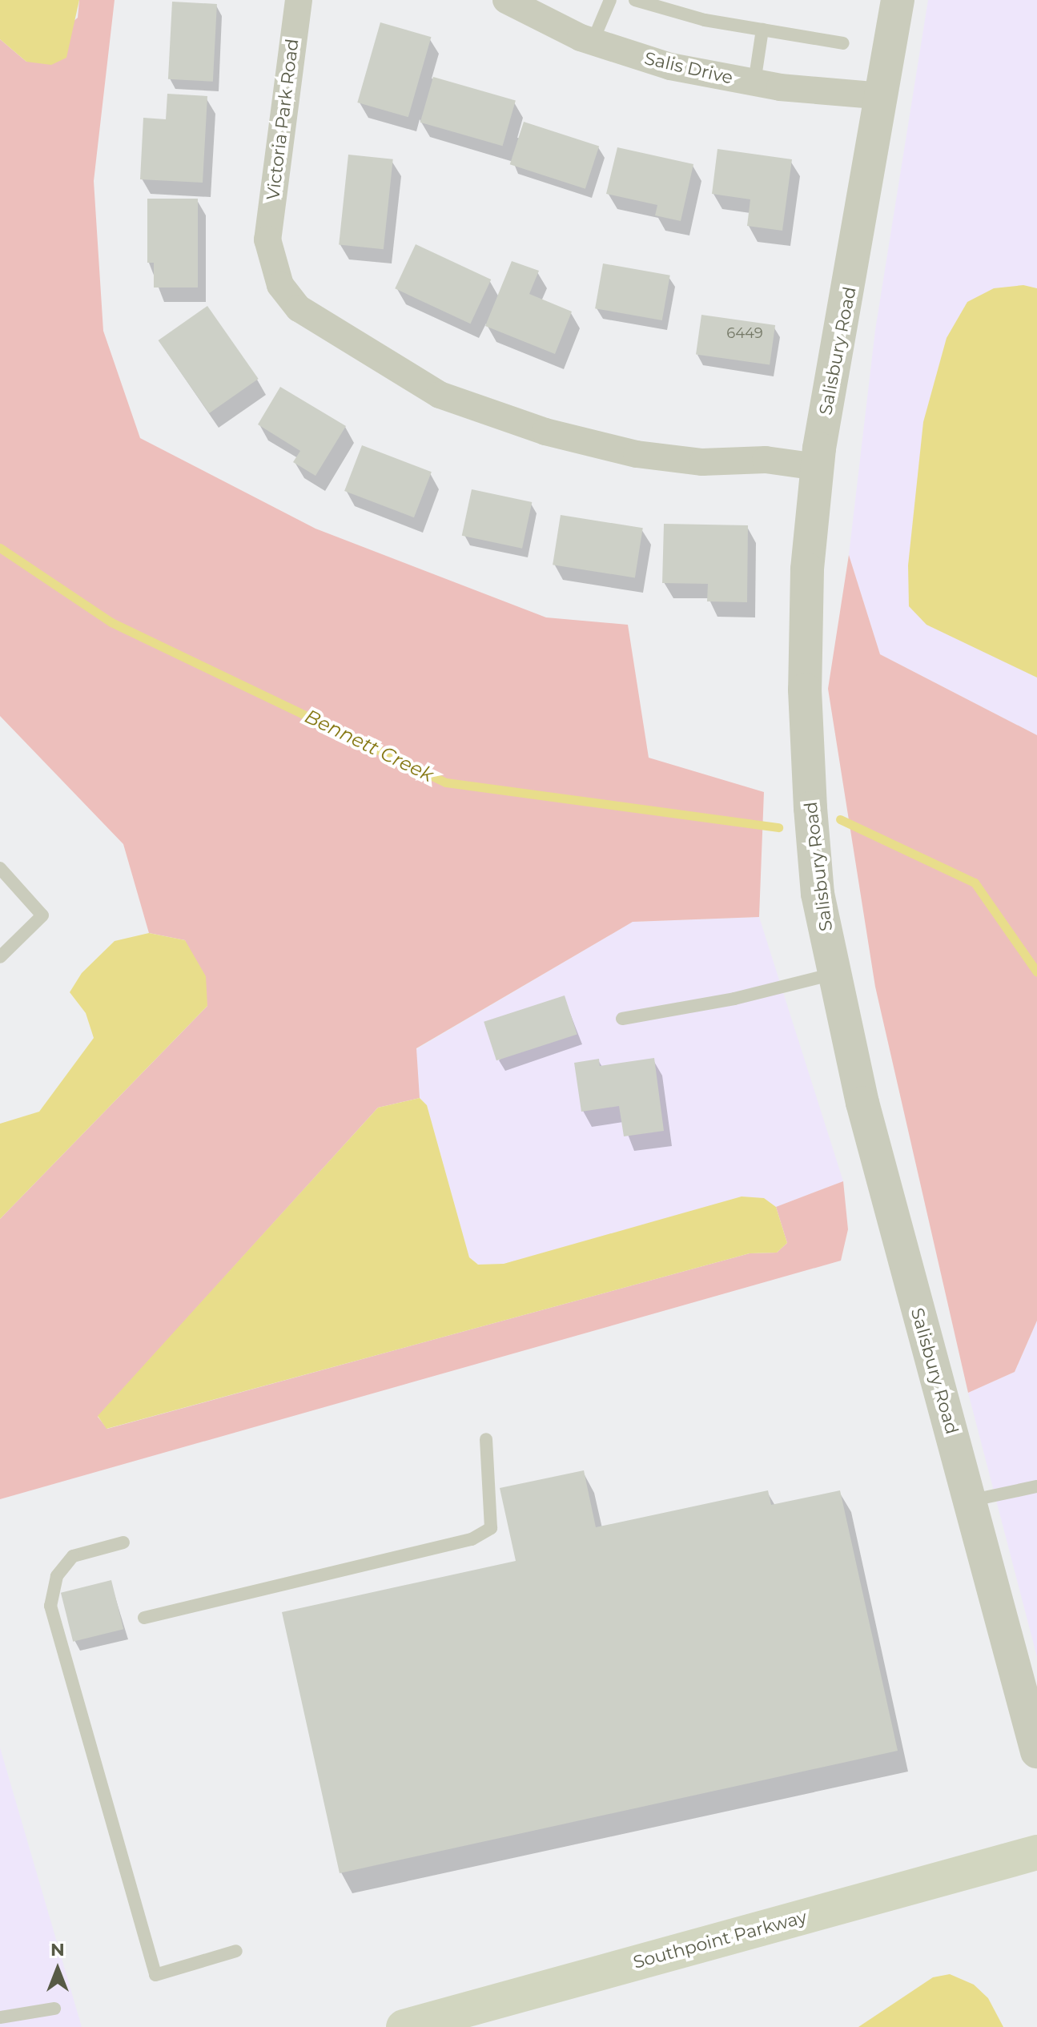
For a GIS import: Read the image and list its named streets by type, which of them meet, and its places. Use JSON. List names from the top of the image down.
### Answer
{
  "streets": {
    "main road": ["Southpoint Parkway"],
    "street": ["Salis Drive", "Victoria Park Road", "Salisbury Road"]
  },
  "crossings": [
    ["Salis Drive", "Salisbury Road"],
    ["Victoria Park Road", "Salisbury Road"]
  ],
  "water": ["Bennett Creek"],
  "house_numbers": ["6449"],
  "north": "top"
}
